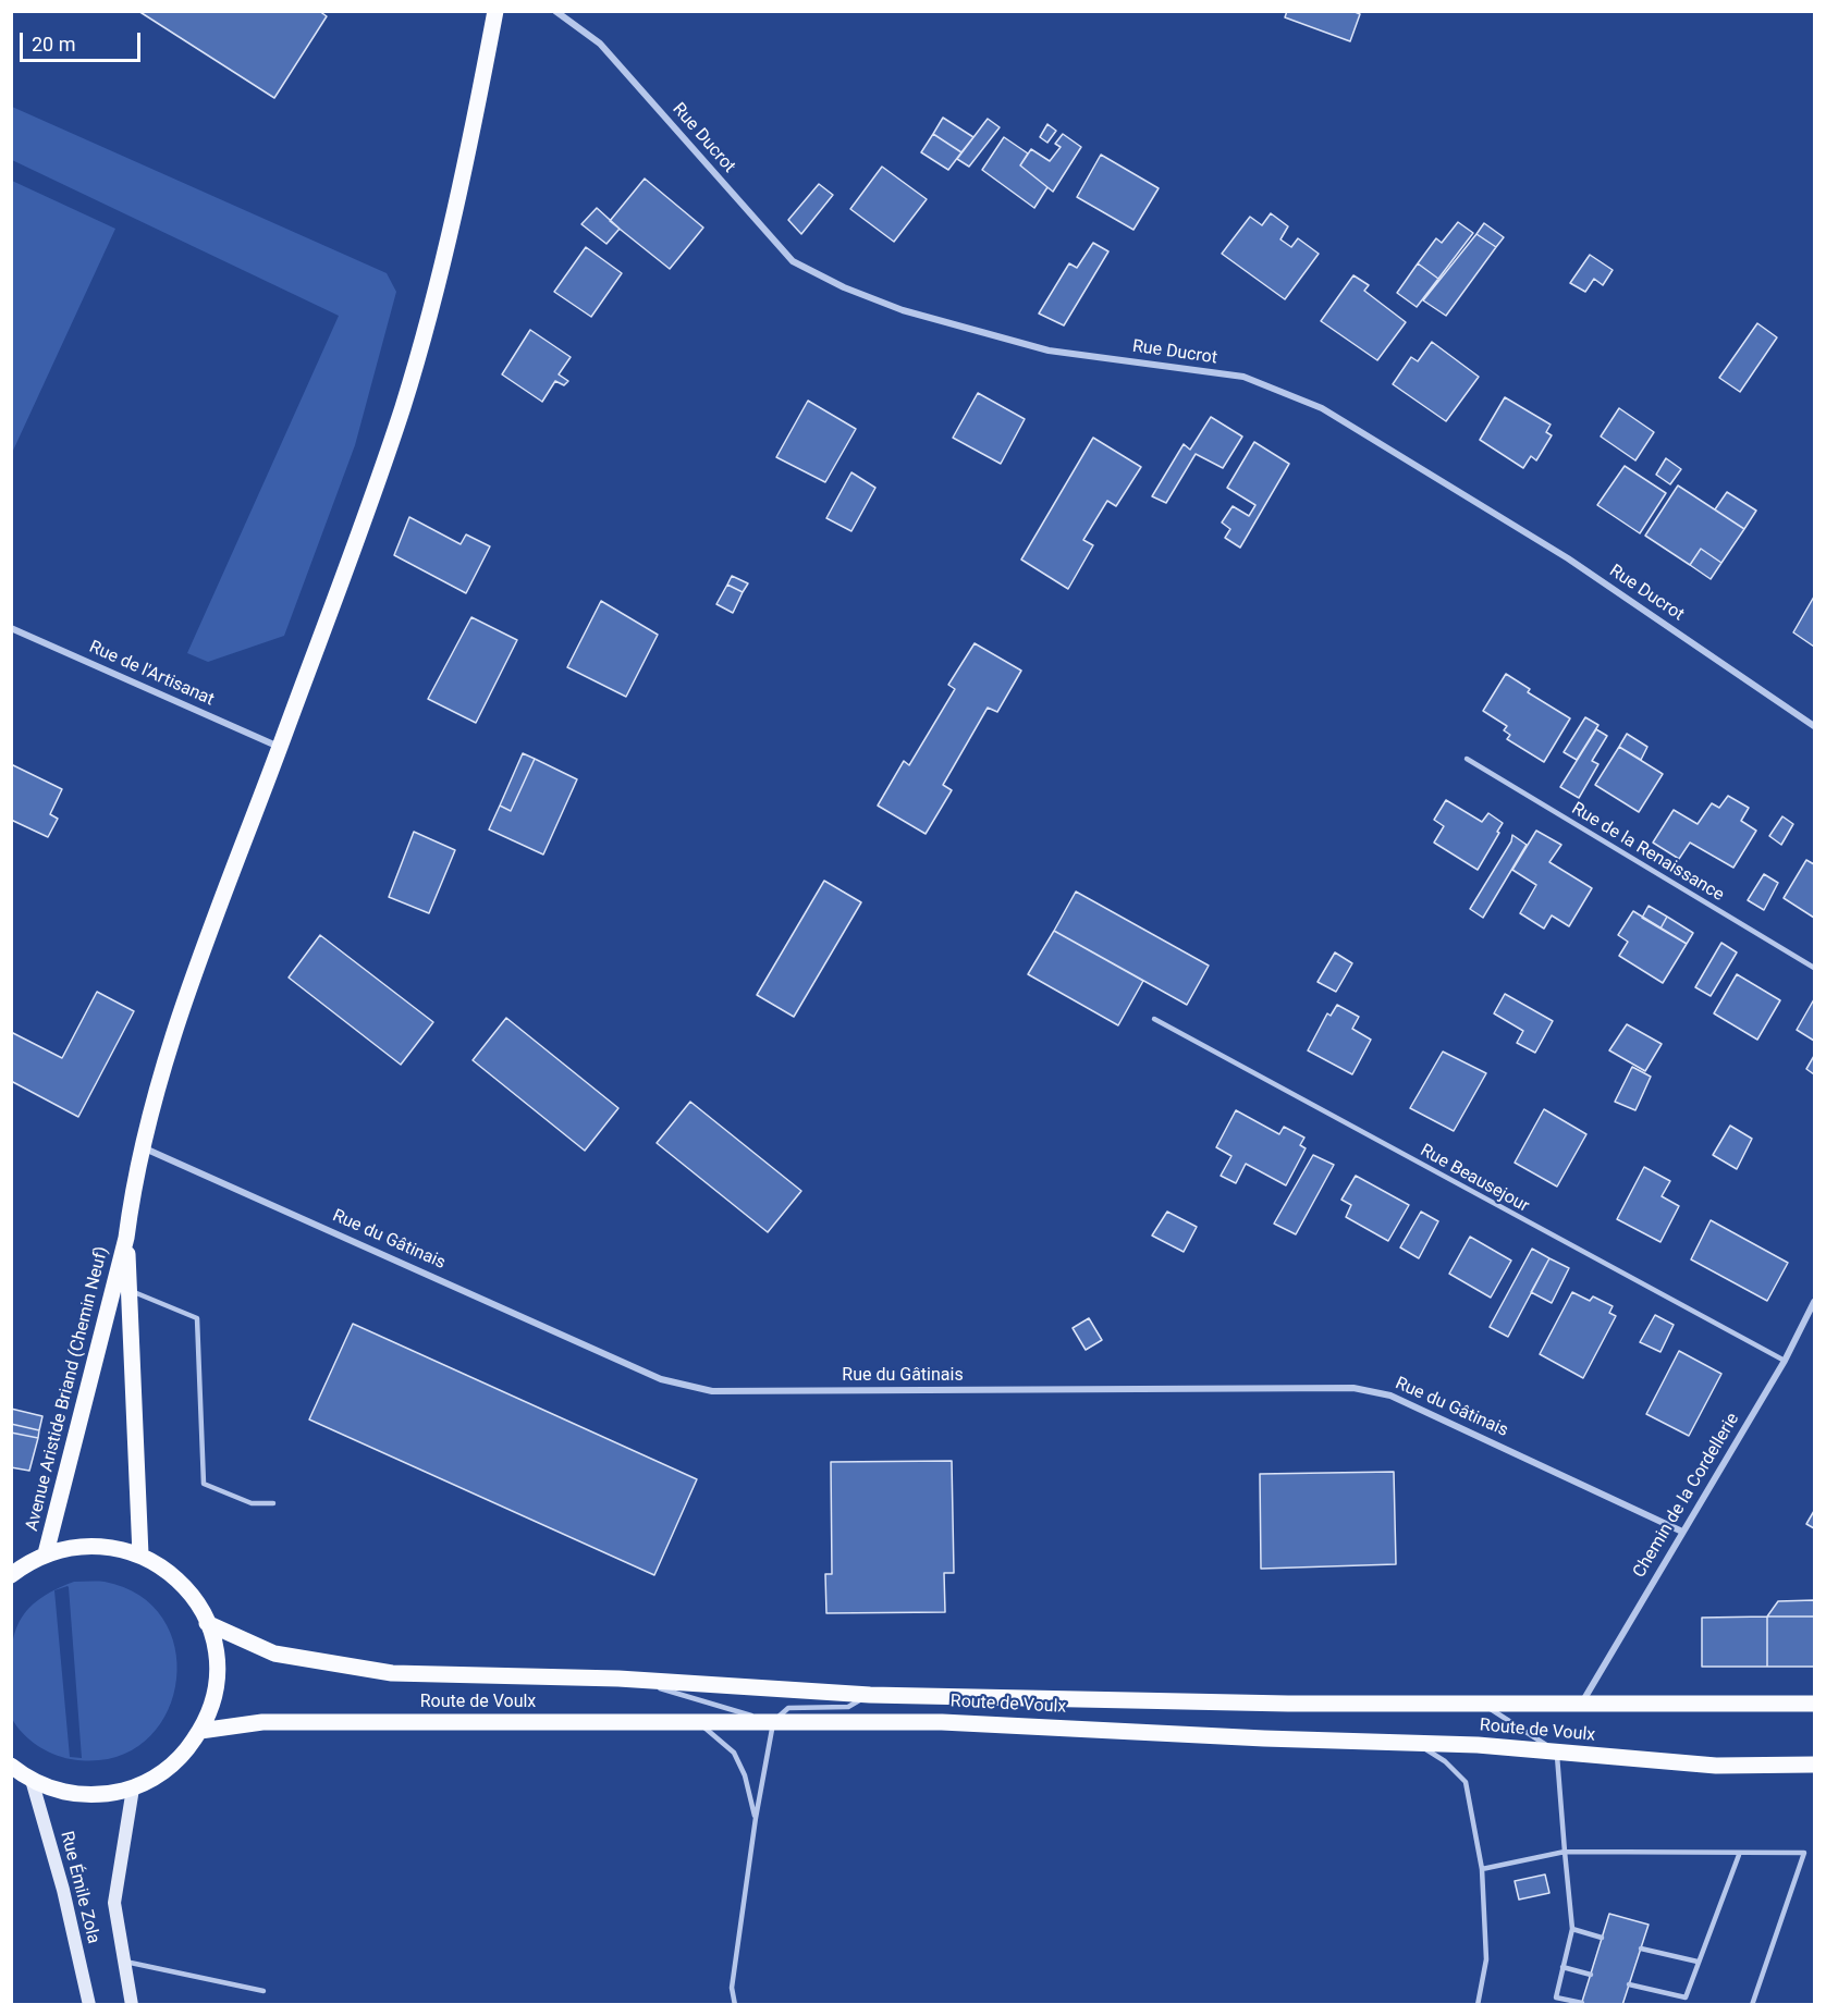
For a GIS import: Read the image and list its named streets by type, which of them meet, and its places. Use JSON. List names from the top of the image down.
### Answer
{
  "streets": {
    "main road": ["Avenue Aristide Briand (Chemin Neuf)", "Route de Voulx", "Rue Émile Zola"],
    "street": [
      "Rue Ducrot",
      "Rue de l'Artisanat",
      "Rue du Gâtinais",
      "Chemin de la Cordellerie"
    ],
    "lane": ["Rue de la Renaissance", "Rue Beausejour"]
  },
  "crossings": [
    ["Rue Beausejour", "Chemin de la Cordellerie"],
    ["Rue du Gâtinais", "Chemin de la Cordellerie"],
    ["Chemin de la Cordellerie", "Route de Voulx"]
  ],
  "scale_bar": "20 m"
}
